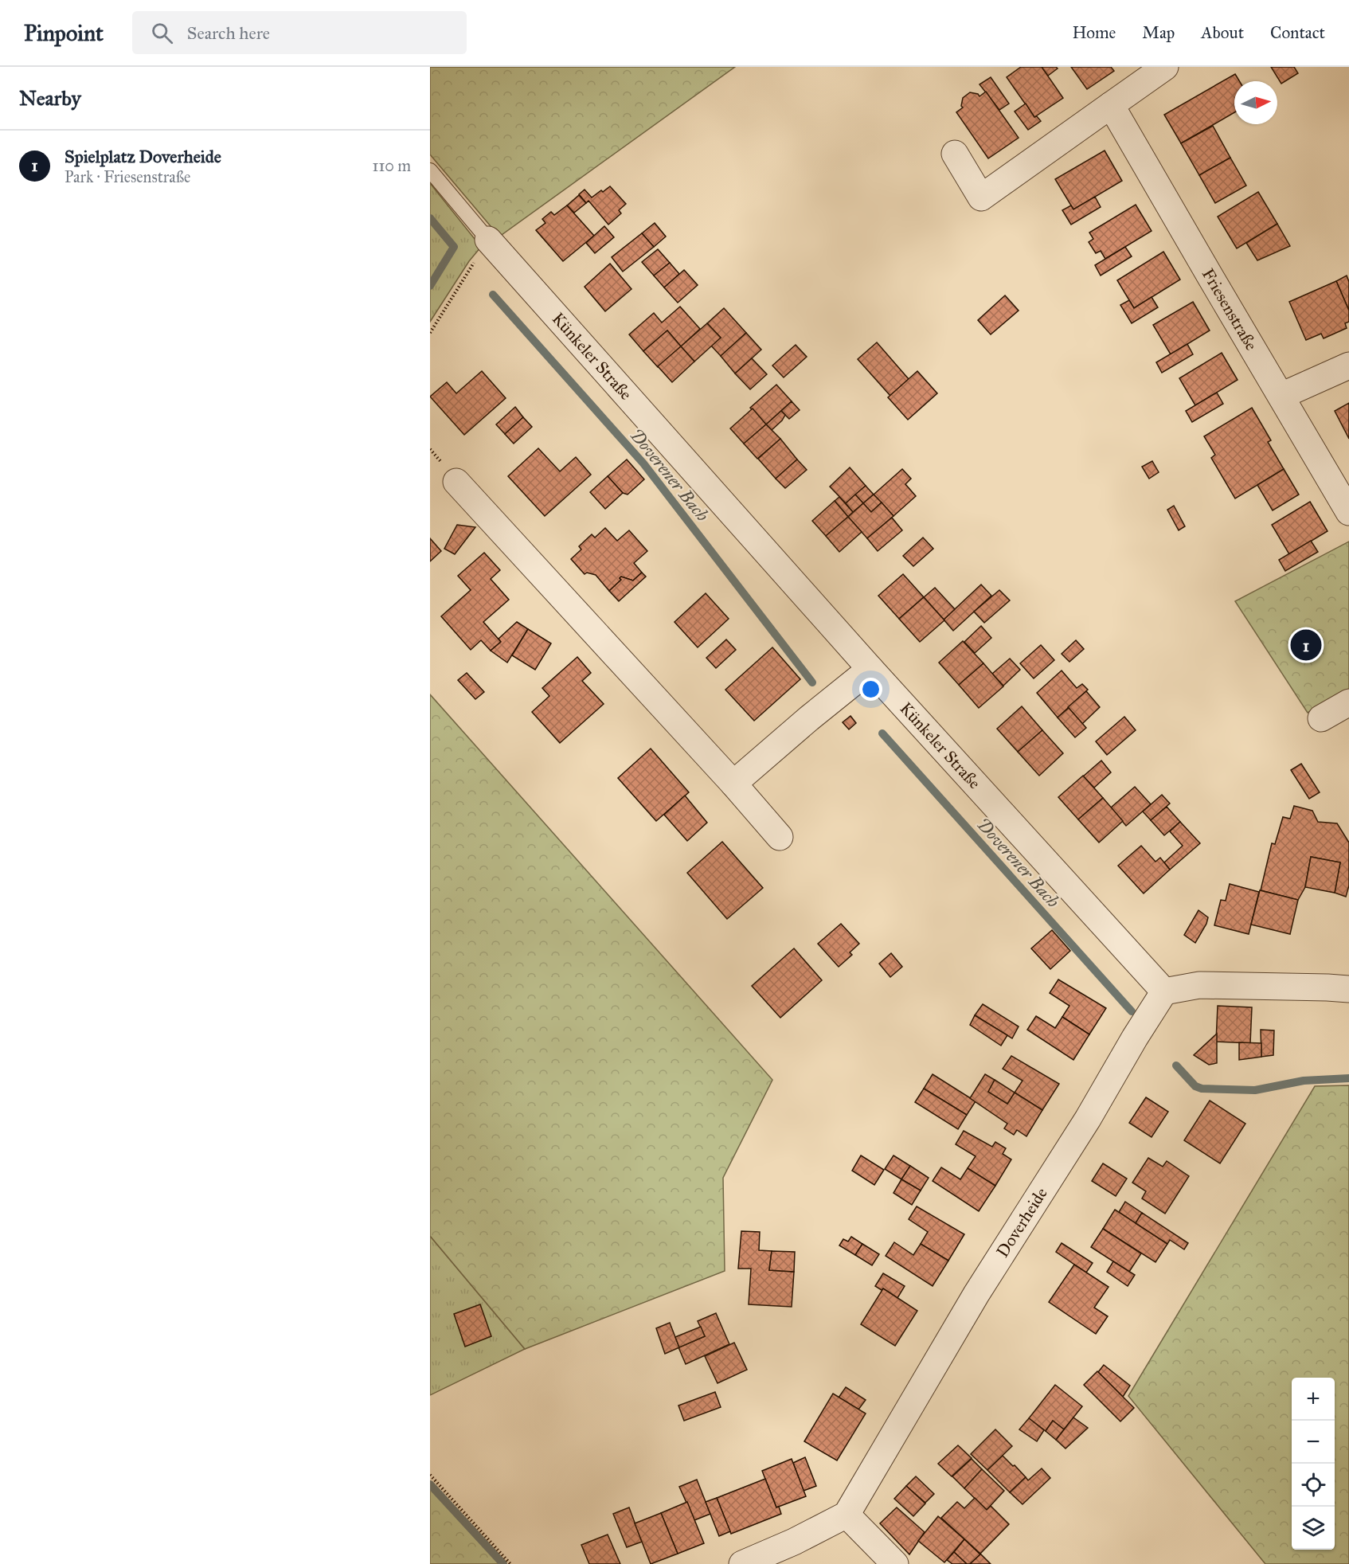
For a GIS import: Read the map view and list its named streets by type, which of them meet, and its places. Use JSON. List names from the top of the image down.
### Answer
{
  "streets": {
    "street": ["Friesenstraße", "Künkeler Straße", "Doverheide"]
  },
  "crossings": [
    ["Künkeler Straße", "Doverheide"]
  ],
  "water": ["Doverener Bach"],
  "north": "right",
  "page": {
    "header": "Pinpoint",
    "search": "Search here",
    "nav": [
      "Home",
      "Map",
      "About",
      "Contact"
    ],
    "heading": "Nearby",
    "list": [
      {
        "mark": "1",
        "name": "Spielplatz Doverheide",
        "note": "Park · Friesenstraße",
        "value": "110 m"
      }
    ],
    "pins": "1",
    "map_buttons": ["+", "−"]
  }
}
